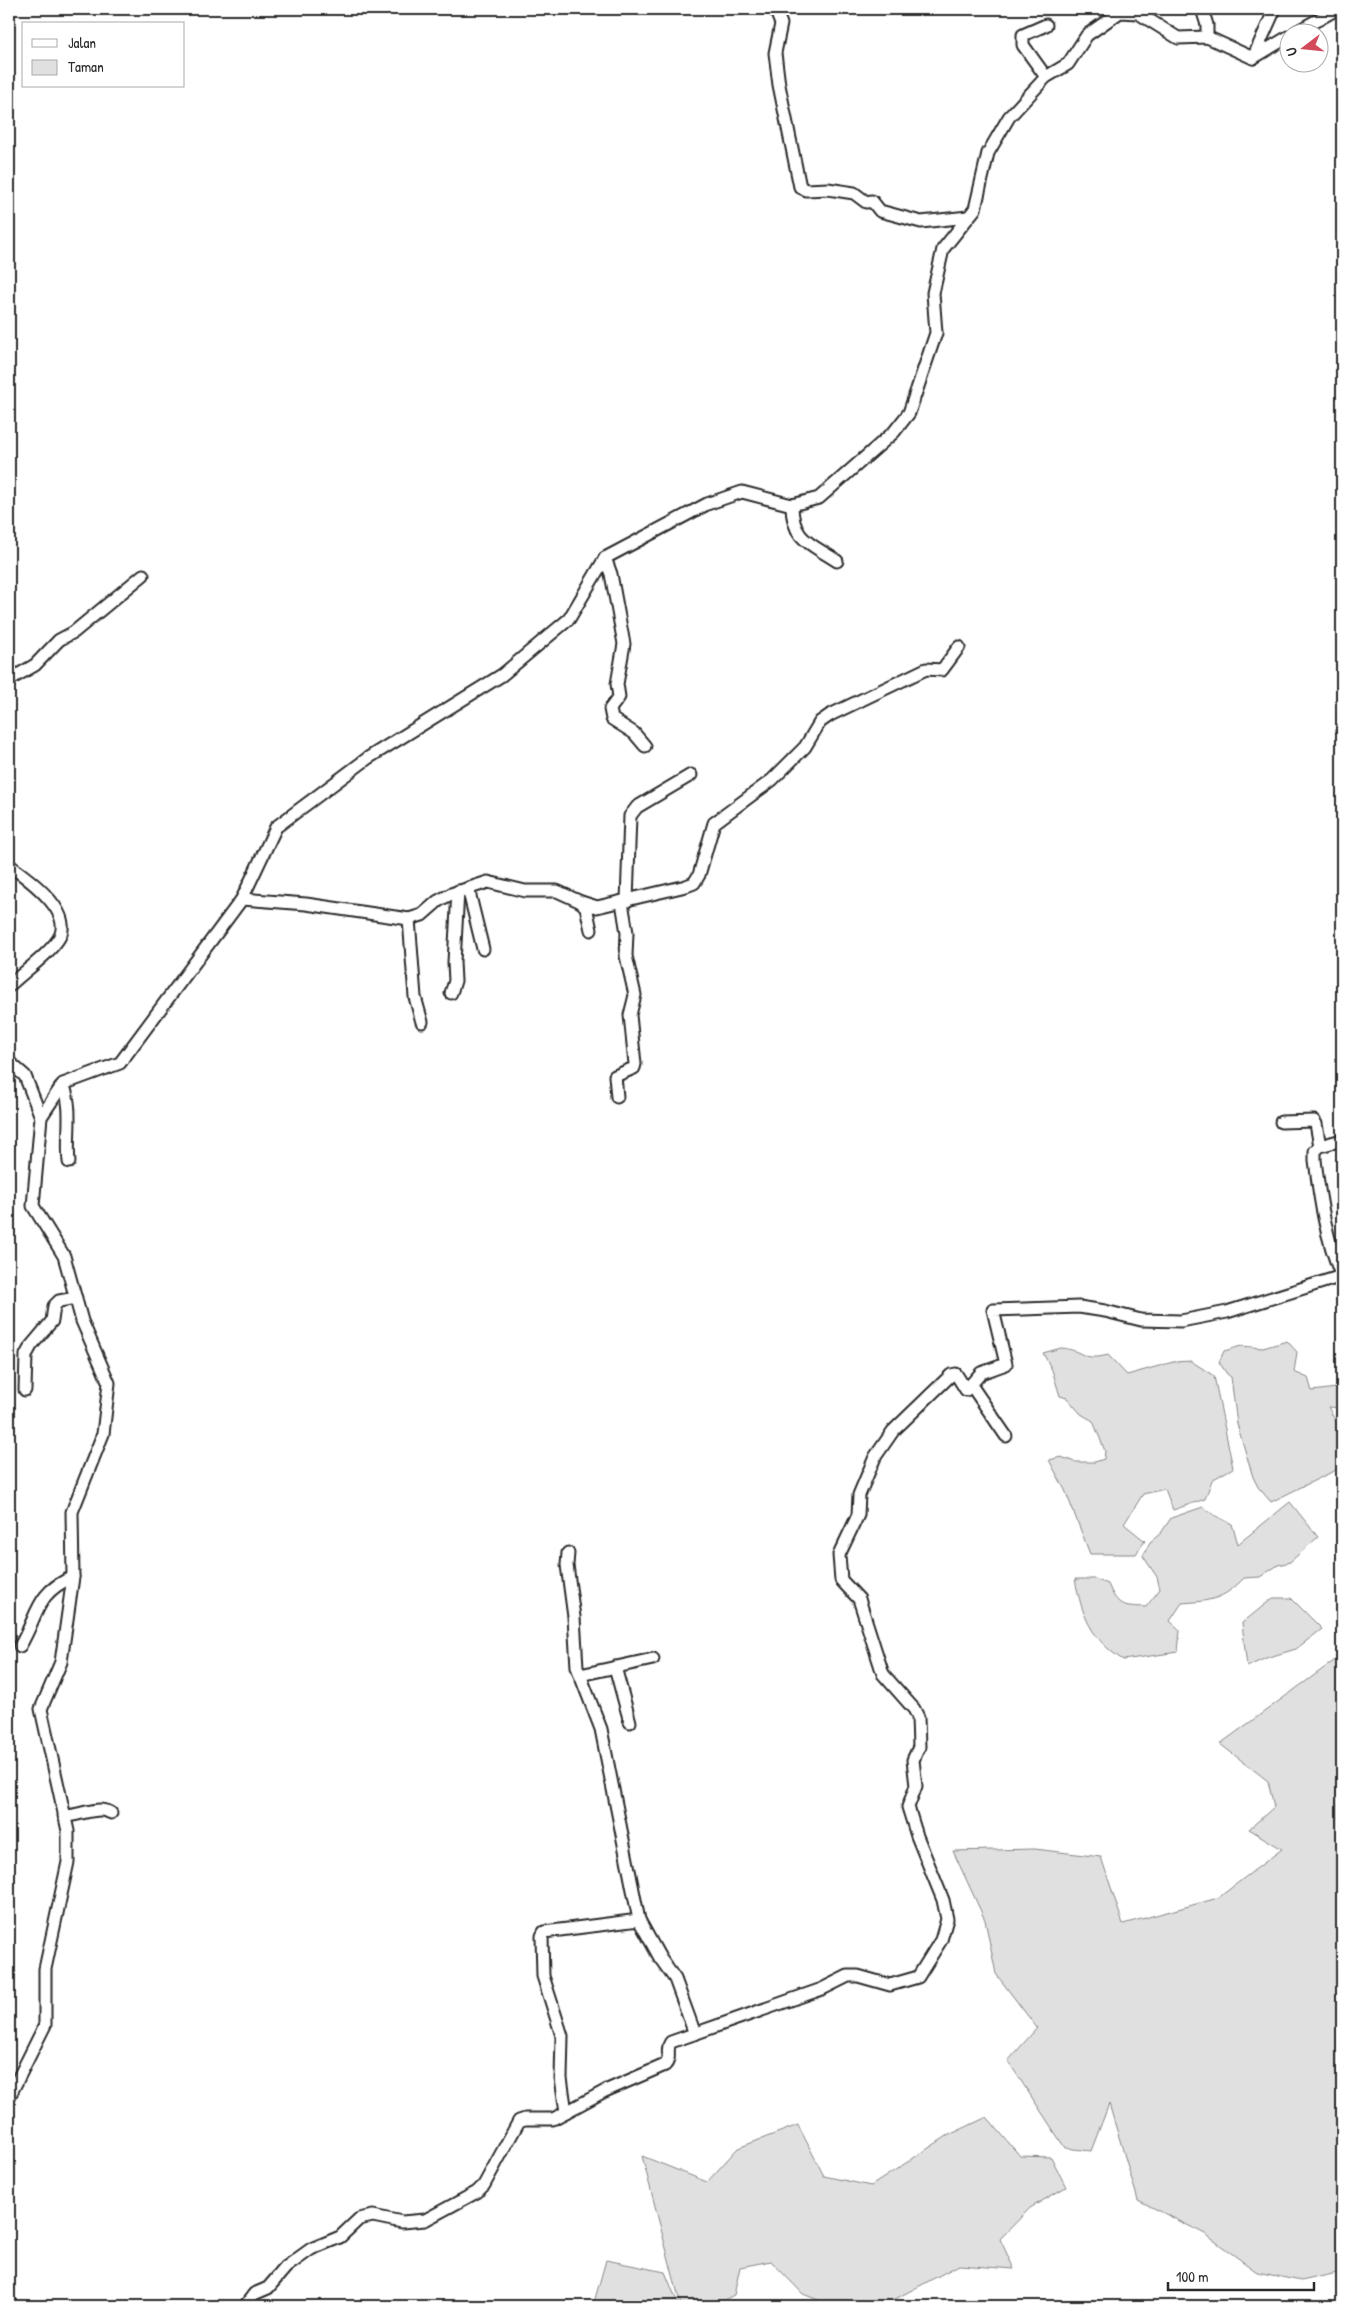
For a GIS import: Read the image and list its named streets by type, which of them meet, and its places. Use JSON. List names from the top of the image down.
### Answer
{
  "legend": ["Jalan", "Taman"],
  "scale_bar": "100 m",
  "north": "left"
}
